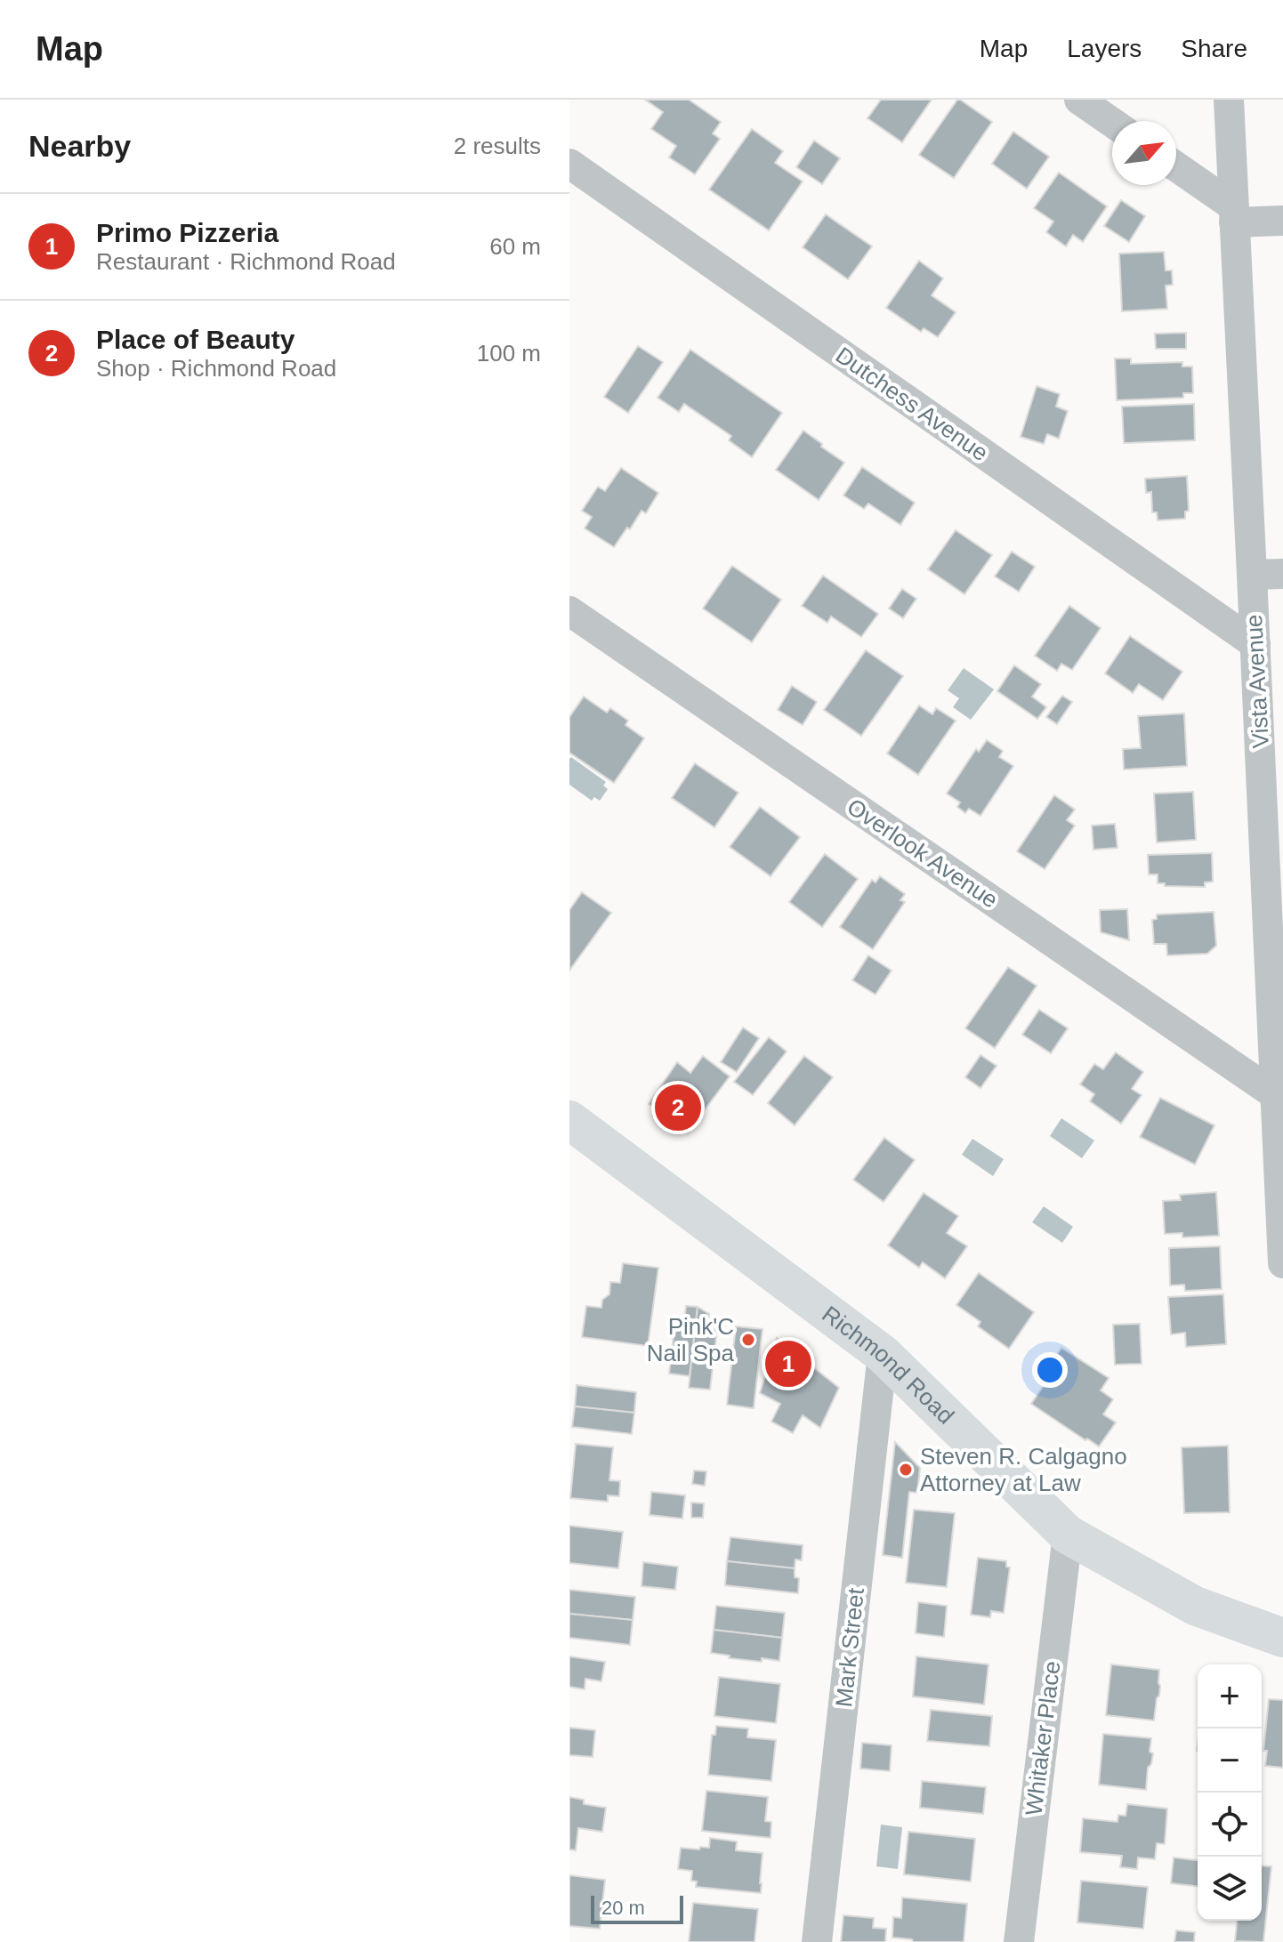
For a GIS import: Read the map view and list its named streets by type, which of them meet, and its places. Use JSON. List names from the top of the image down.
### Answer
{
  "streets": {
    "main road": ["Richmond Road"],
    "street": [
      "Dutchess Avenue",
      "Vista Avenue",
      "Overlook Avenue",
      "Mark Street",
      "Whitaker Place"
    ]
  },
  "crossings": [
    ["Dutchess Avenue", "Vista Avenue"],
    ["Vista Avenue", "Overlook Avenue"],
    ["Richmond Road", "Mark Street"],
    ["Richmond Road", "Whitaker Place"]
  ],
  "places": ["Pink'C Nail Spa", "Steven R. Calgagno Attorney at Law"],
  "scale_bar": "20 m",
  "north": "top right",
  "page": {
    "header": "Map",
    "nav": ["Map", "Layers", "Share"],
    "heading": ["Nearby", "2 results"],
    "list": [
      {
        "mark": "1",
        "name": "Primo Pizzeria",
        "note": "Restaurant · Richmond Road",
        "value": "60 m"
      },
      {
        "mark": "2",
        "name": "Place of Beauty",
        "note": "Shop · Richmond Road",
        "value": "100 m"
      }
    ],
    "pins": ["2", "1"],
    "map_buttons": ["+", "−"],
    "scale": "20 m"
  }
}
